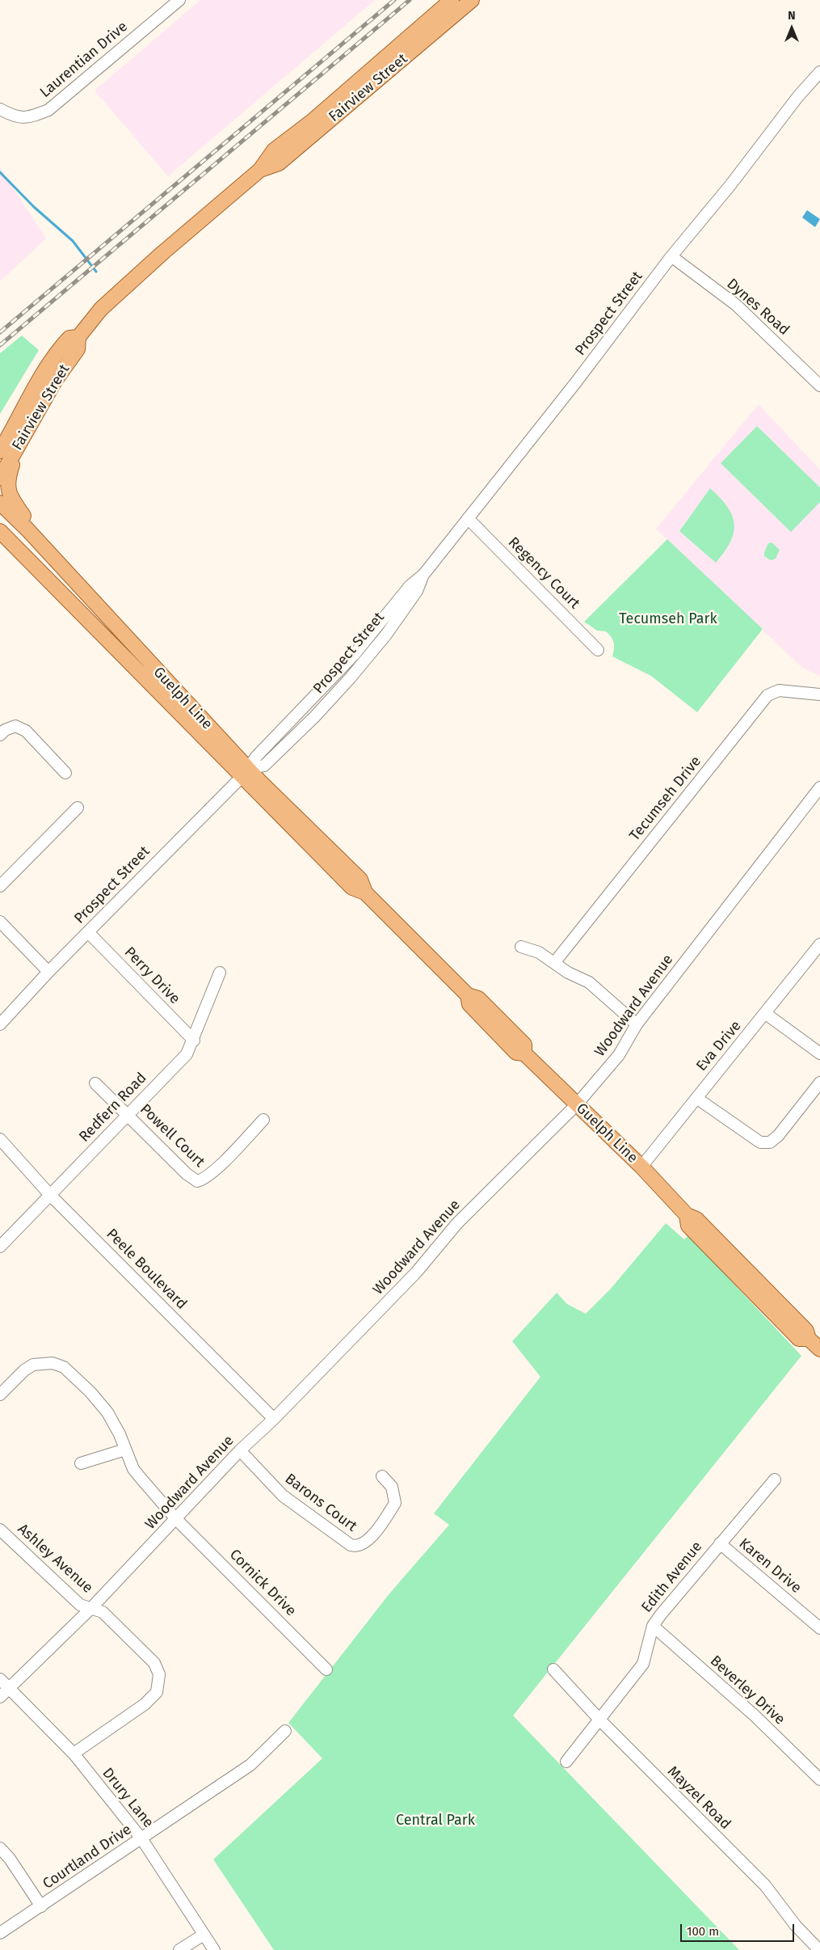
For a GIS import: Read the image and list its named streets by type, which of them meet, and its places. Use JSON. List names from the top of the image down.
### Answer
{
  "streets": {
    "main road": ["Fairview Street", "Guelph Line"],
    "street": [
      "Laurentian Drive",
      "Dynes Road",
      "Prospect Street",
      "Regency Court",
      "Tecumseh Drive",
      "Perry Drive",
      "Woodward Avenue",
      "Eva Drive",
      "Redfern Road",
      "Powell Court",
      "Peele Boulevard",
      "Barons Court",
      "Ashley Avenue",
      "Karen Drive",
      "Edith Avenue",
      "Cornick Drive",
      "Beverley Drive",
      "Drury Lane",
      "Mayzel Road",
      "Courtland Drive"
    ]
  },
  "crossings": [
    ["Dynes Road", "Prospect Street"],
    ["Prospect Street", "Regency Court"],
    ["Prospect Street", "Guelph Line"],
    ["Prospect Street", "Perry Drive"],
    ["Guelph Line", "Woodward Avenue"],
    ["Guelph Line", "Eva Drive"],
    ["Perry Drive", "Redfern Road"],
    ["Woodward Avenue", "Peele Boulevard"],
    ["Woodward Avenue", "Barons Court"],
    ["Woodward Avenue", "Ashley Avenue"],
    ["Woodward Avenue", "Cornick Drive"],
    ["Woodward Avenue", "Drury Lane"],
    ["Redfern Road", "Powell Court"],
    ["Redfern Road", "Peele Boulevard"],
    ["Ashley Avenue", "Drury Lane"],
    ["Karen Drive", "Edith Avenue"],
    ["Edith Avenue", "Beverley Drive"],
    ["Edith Avenue", "Mayzel Road"],
    ["Drury Lane", "Courtland Drive"]
  ],
  "parks": ["Tecumseh Park", "Central Park"],
  "scale_bar": "100 m",
  "north": "top"
}
